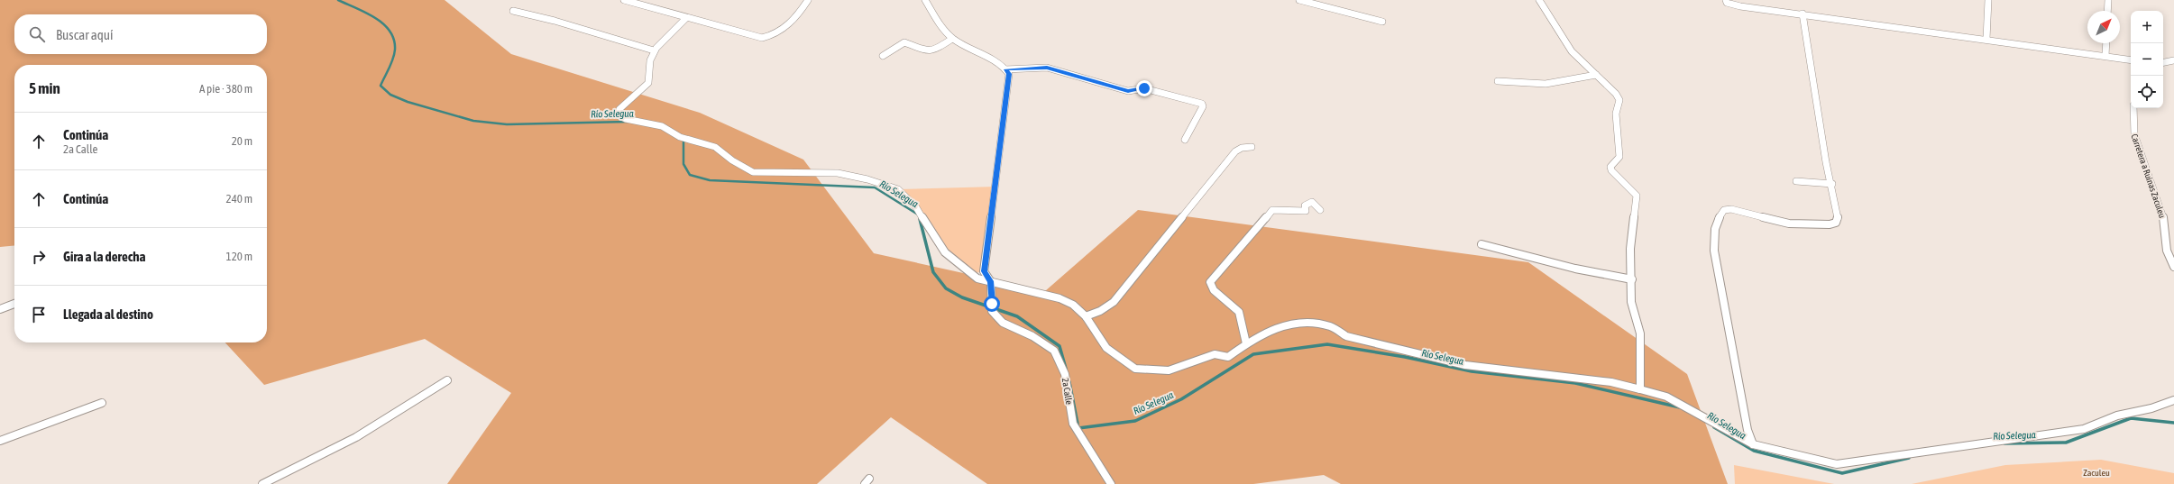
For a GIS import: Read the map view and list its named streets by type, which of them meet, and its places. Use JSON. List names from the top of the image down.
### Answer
{
  "streets": {
    "street": ["Carretera a Ruinas Zaculeu", "2a Calle"]
  },
  "water": ["Río Selegua"],
  "parks": ["Zaculeu"],
  "north": "top right",
  "page": {
    "map_buttons": ["+", "−"],
    "search": "Buscar aquí",
    "heading": ["5 min", "A pie · 380 m"],
    "list": [
      ["Continúa", "2a Calle", "20 m"],
      ["Continúa", "240 m"],
      ["Gira a la derecha", "120 m"],
      "Llegada al destino"
    ]
  }
}
